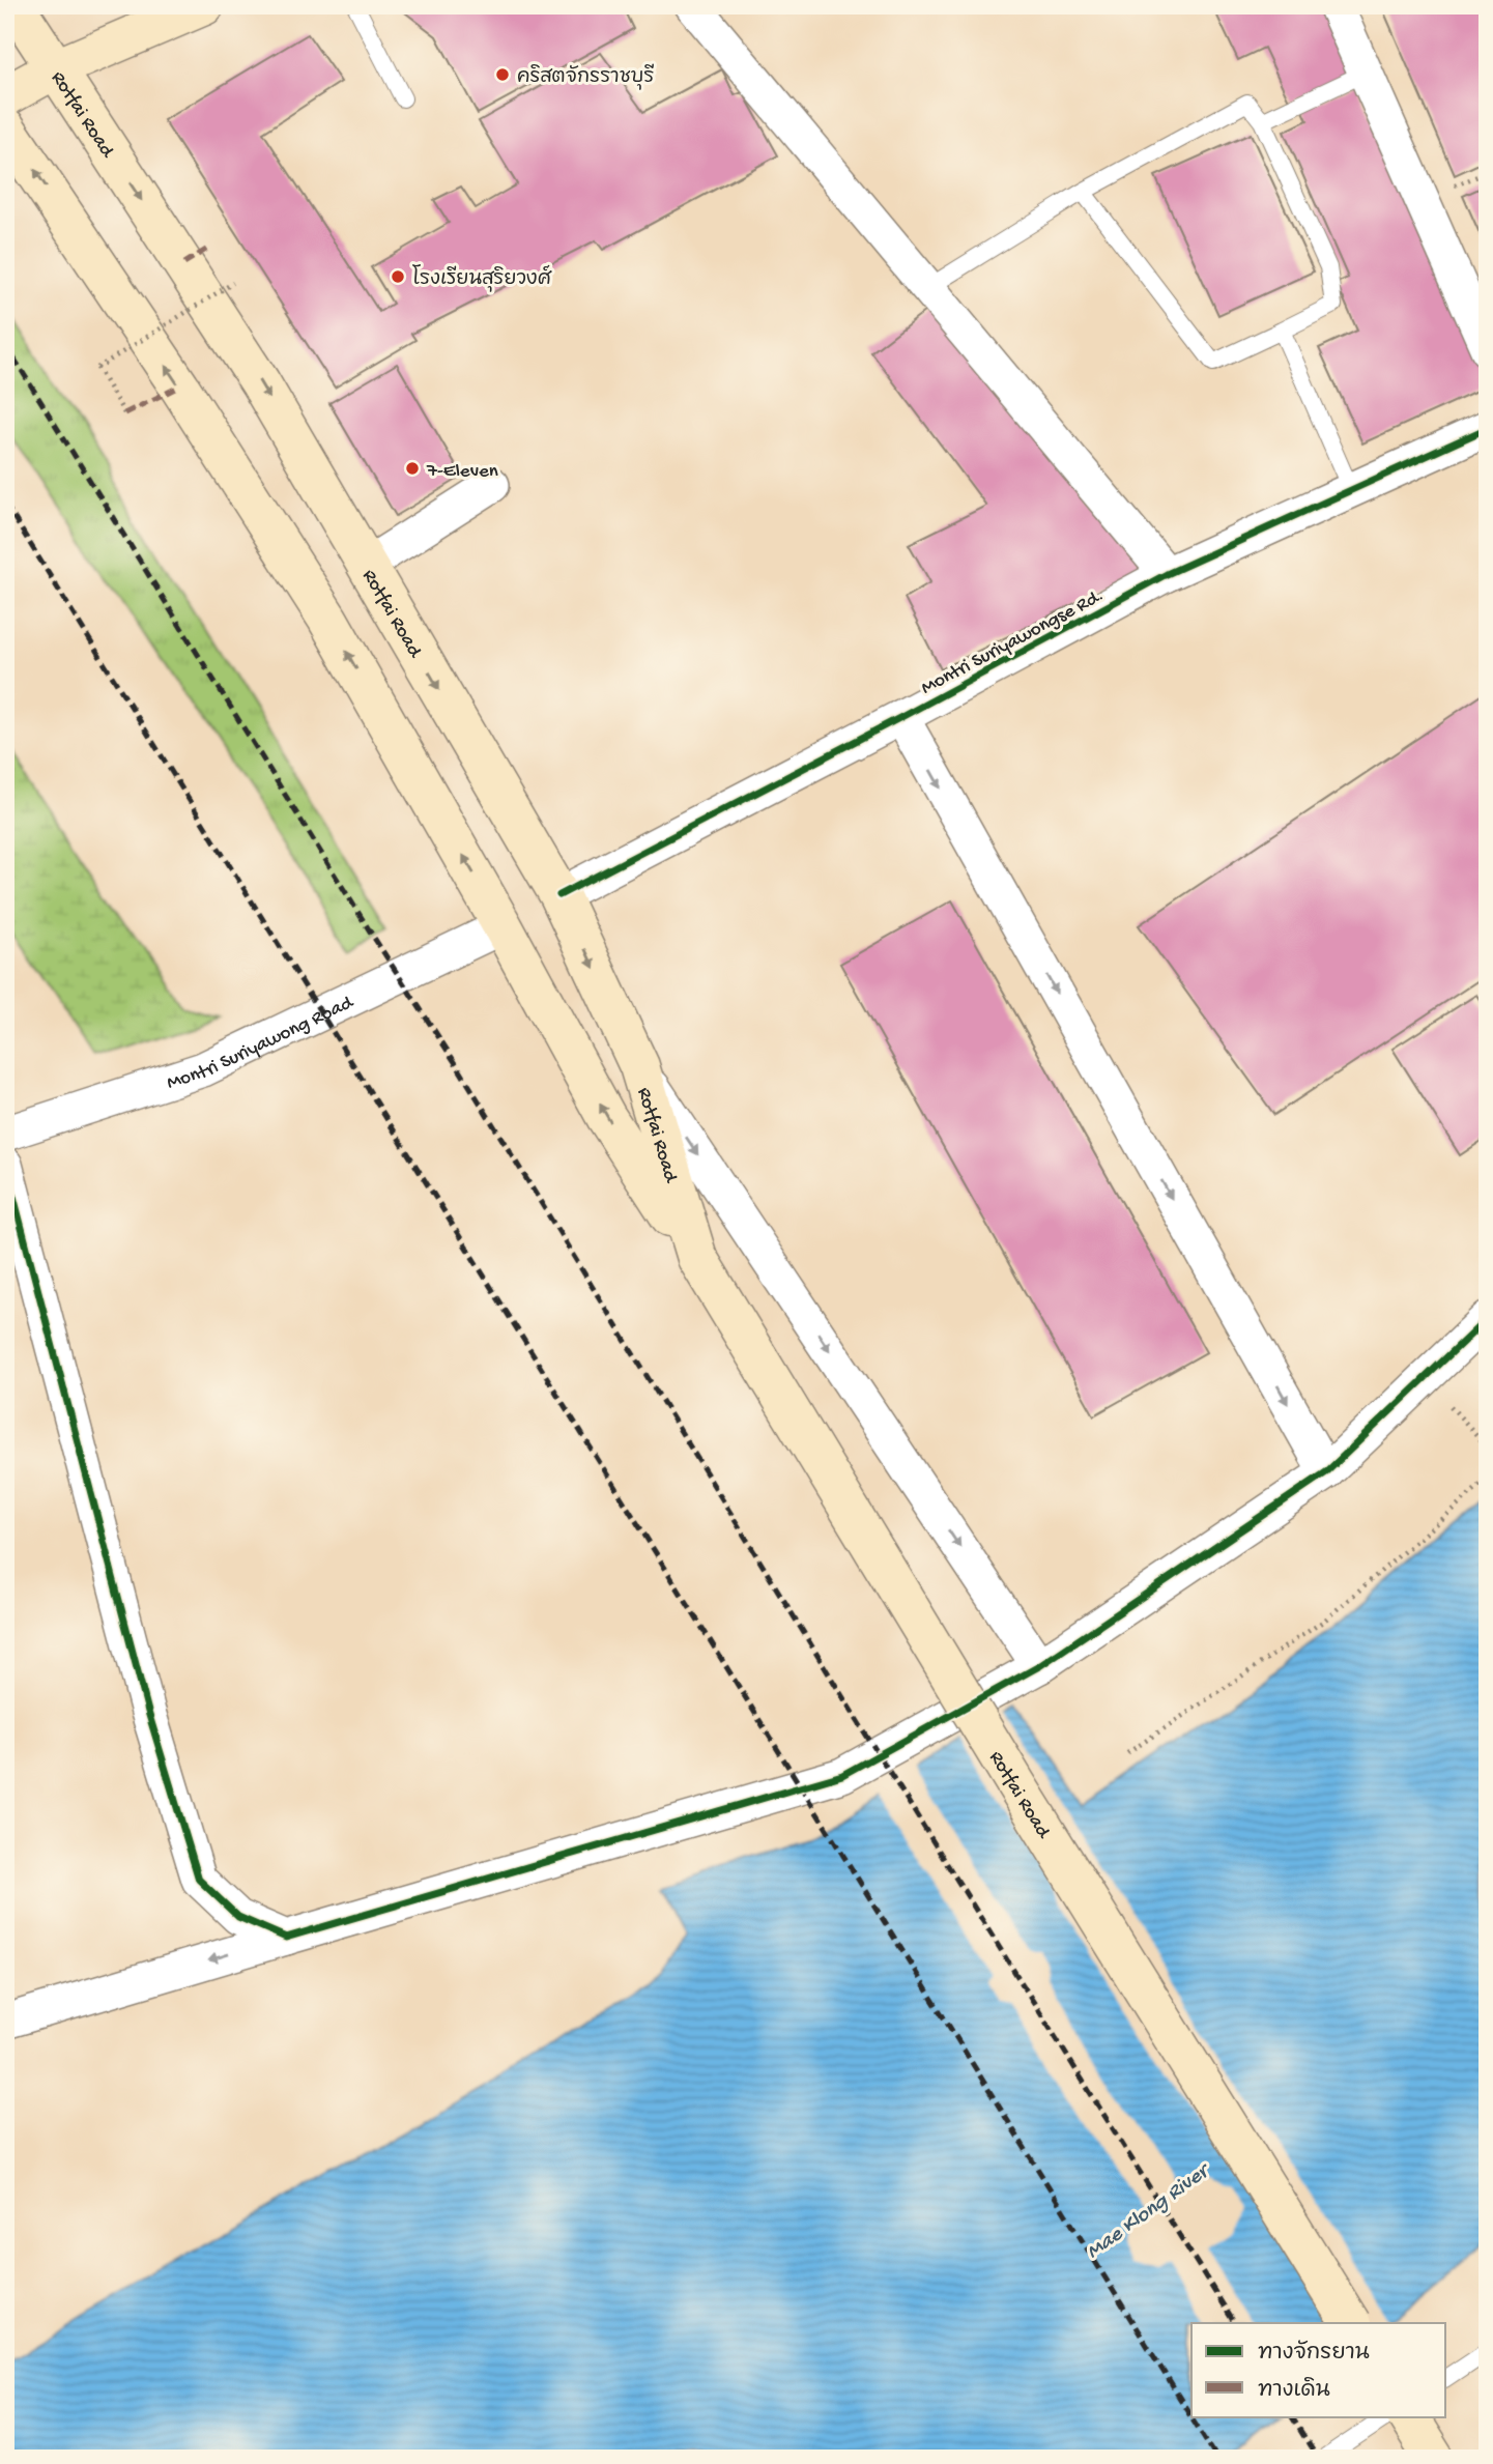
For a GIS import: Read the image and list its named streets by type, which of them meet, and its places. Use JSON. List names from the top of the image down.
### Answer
{
  "streets": {
    "main road": ["Rotfai Road"],
    "street": ["Montri Suriyawongse Rd.", "Montri Suriyawong Road"]
  },
  "crossings": [
    ["Rotfai Road", "Montri Suriyawongse Rd."],
    ["Rotfai Road", "Montri Suriyawong Road"]
  ],
  "water": ["Mae Klong River"],
  "places": ["คริสตจักรราชบุรี", "โรงเรียนสุริยวงศ์", "7-Eleven"],
  "legend": ["ทางจักรยาน", "ทางเดิน"]
}
